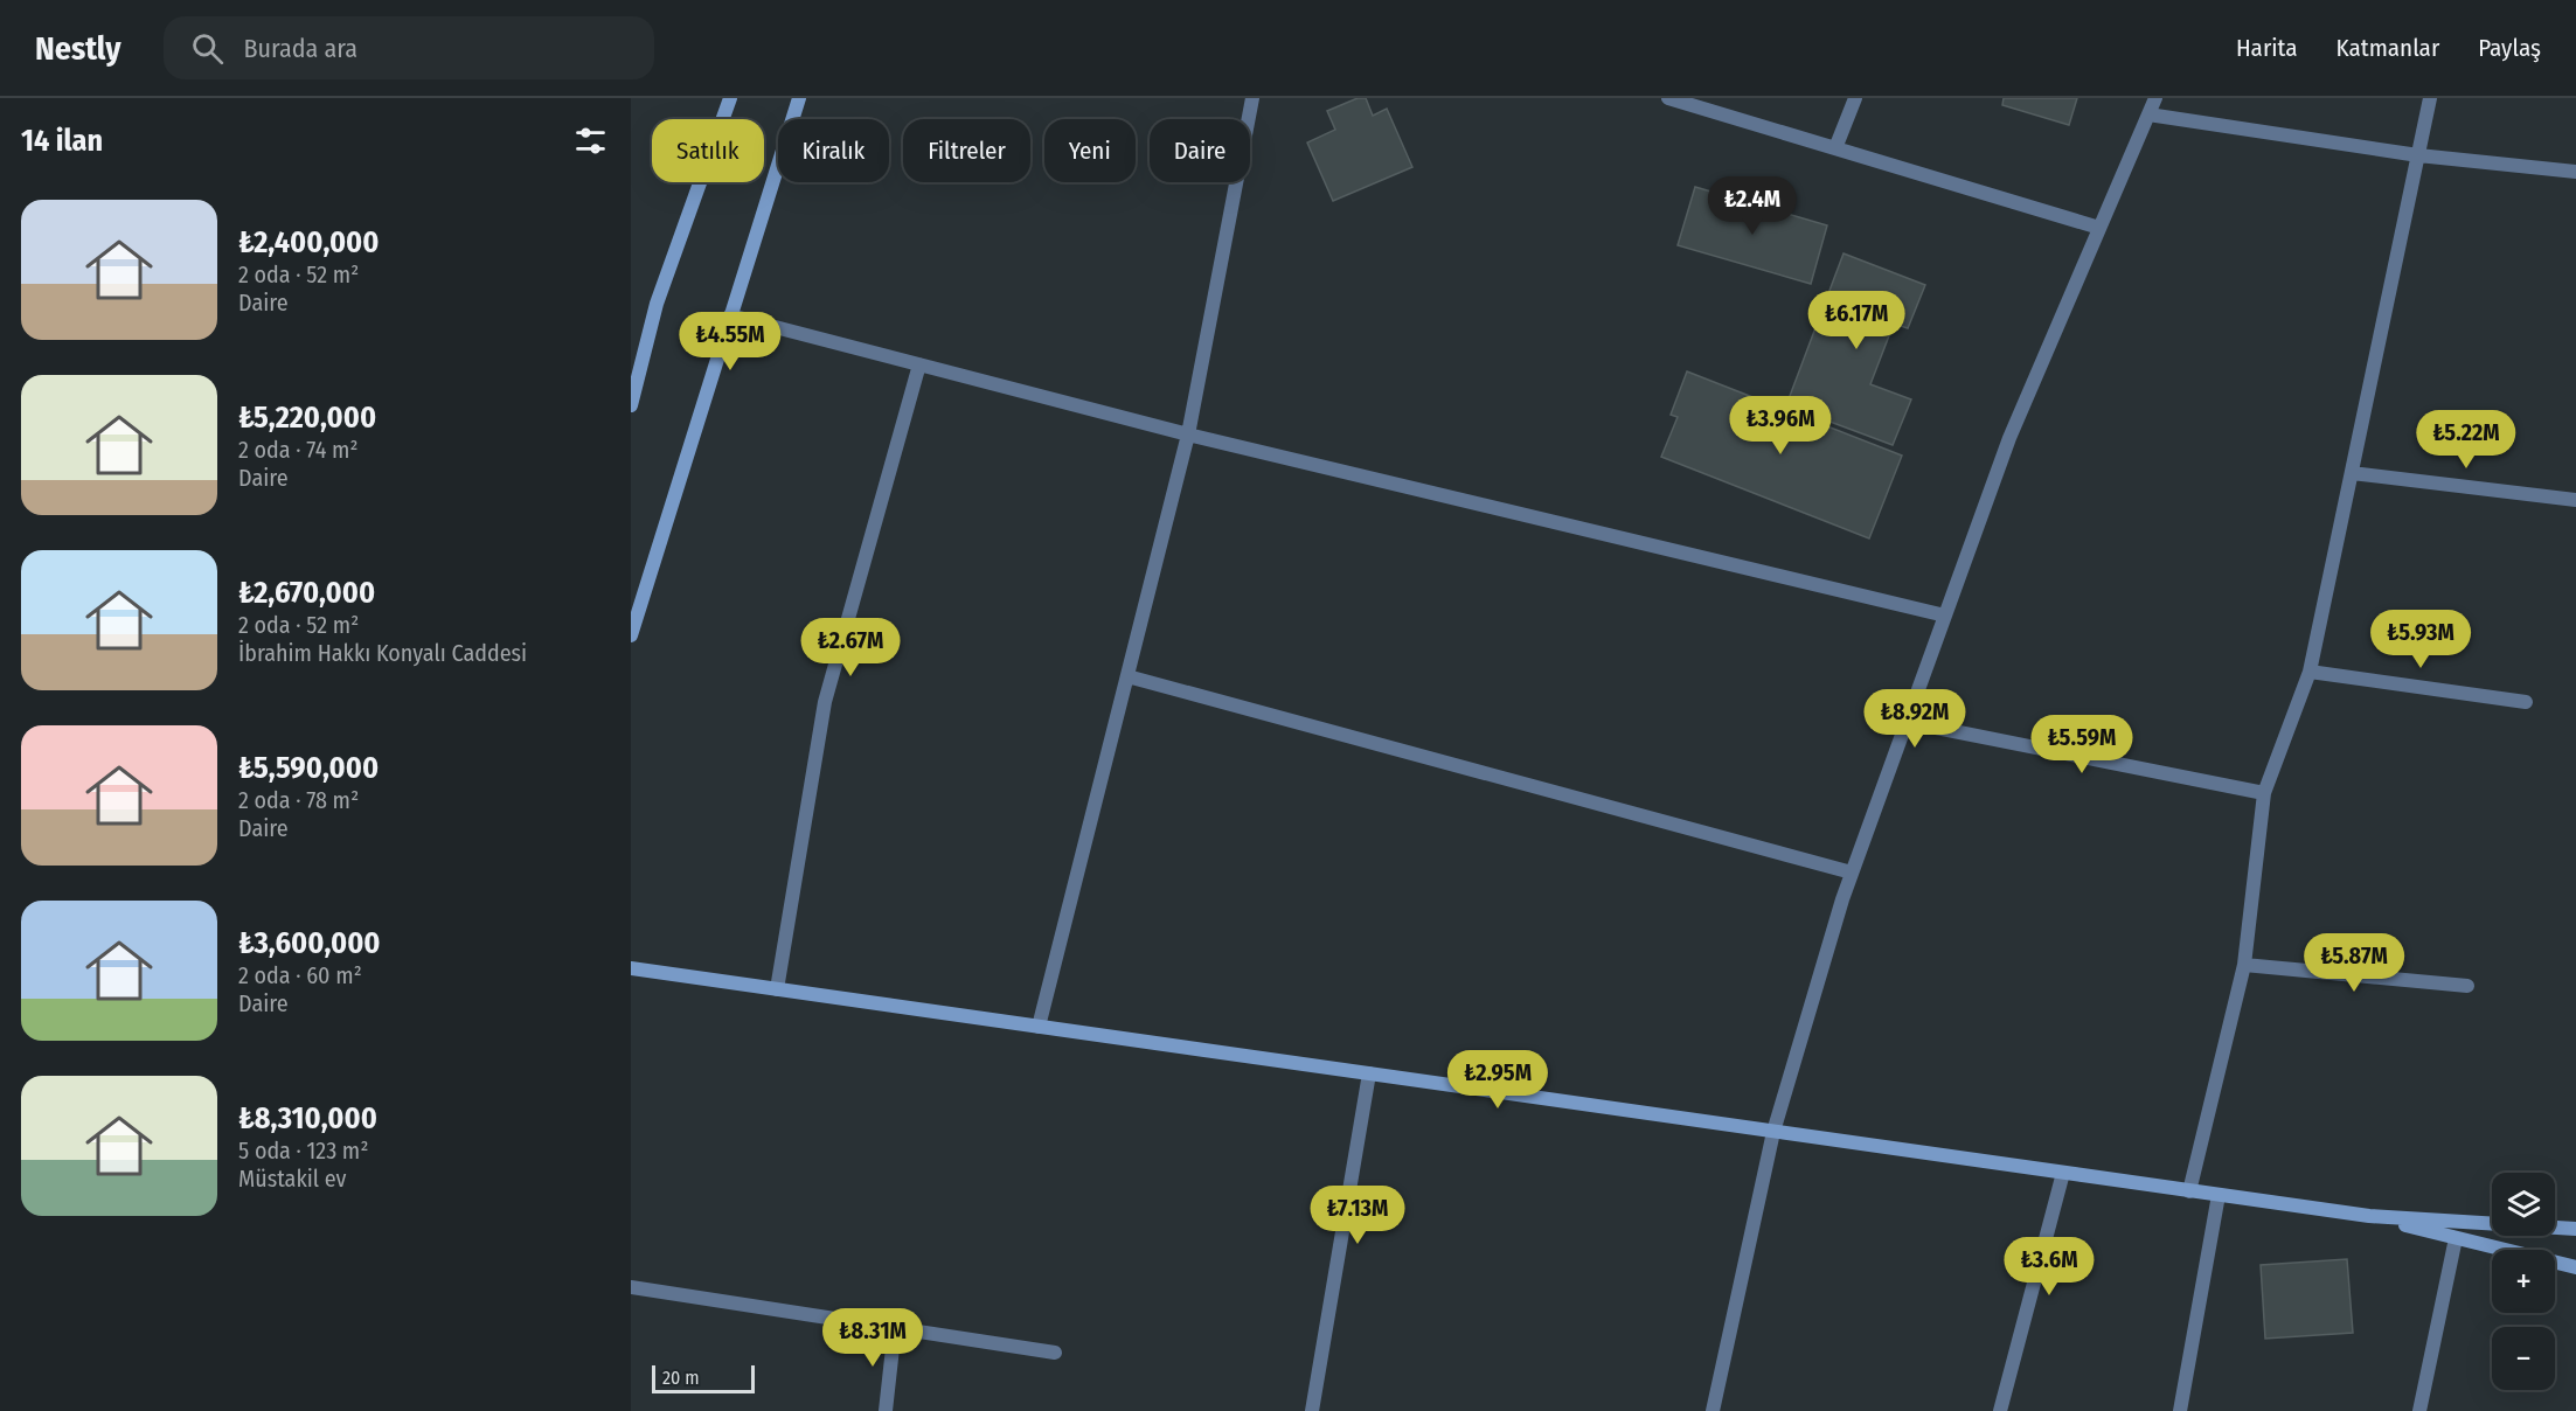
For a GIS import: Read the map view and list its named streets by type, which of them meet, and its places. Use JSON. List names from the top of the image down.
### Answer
{
  "scale_bar": "20 m",
  "page": {
    "header": "Nestly",
    "search": "Burada ara",
    "nav": ["Harita", "Katmanlar", "Paylaş"],
    "heading": "14 ilan",
    "chip": [
      "Satılık",
      "Kiralık",
      "Filtreler",
      "Yeni",
      "Daire"
    ],
    "price": [
      "₺2.4M",
      "₺6.17M",
      "₺4.55M",
      "₺3.96M",
      "₺5.22M",
      "₺5.93M",
      "₺2.67M",
      "₺8.92M",
      "₺5.59M",
      "₺5.87M",
      "₺2.95M",
      "₺7.13M",
      "₺3.6M",
      "₺8.31M"
    ],
    "list": [
      {
        "name": "₺2,400,000",
        "note": "2 oda · 52 m² · Daire"
      },
      {
        "name": "₺5,220,000",
        "note": "2 oda · 74 m² · Daire"
      },
      {
        "name": "₺2,670,000",
        "note": "2 oda · 52 m² · İbrahim Hakkı Konyalı Caddesi"
      },
      {
        "name": "₺5,590,000",
        "note": "2 oda · 78 m² · Daire"
      },
      {
        "name": "₺3,600,000",
        "note": "2 oda · 60 m² · Daire"
      },
      {
        "name": "₺8,310,000",
        "note": "5 oda · 123 m² · Müstakil ev"
      }
    ],
    "map_buttons": ["+", "−"],
    "scale": "20 m"
  }
}
